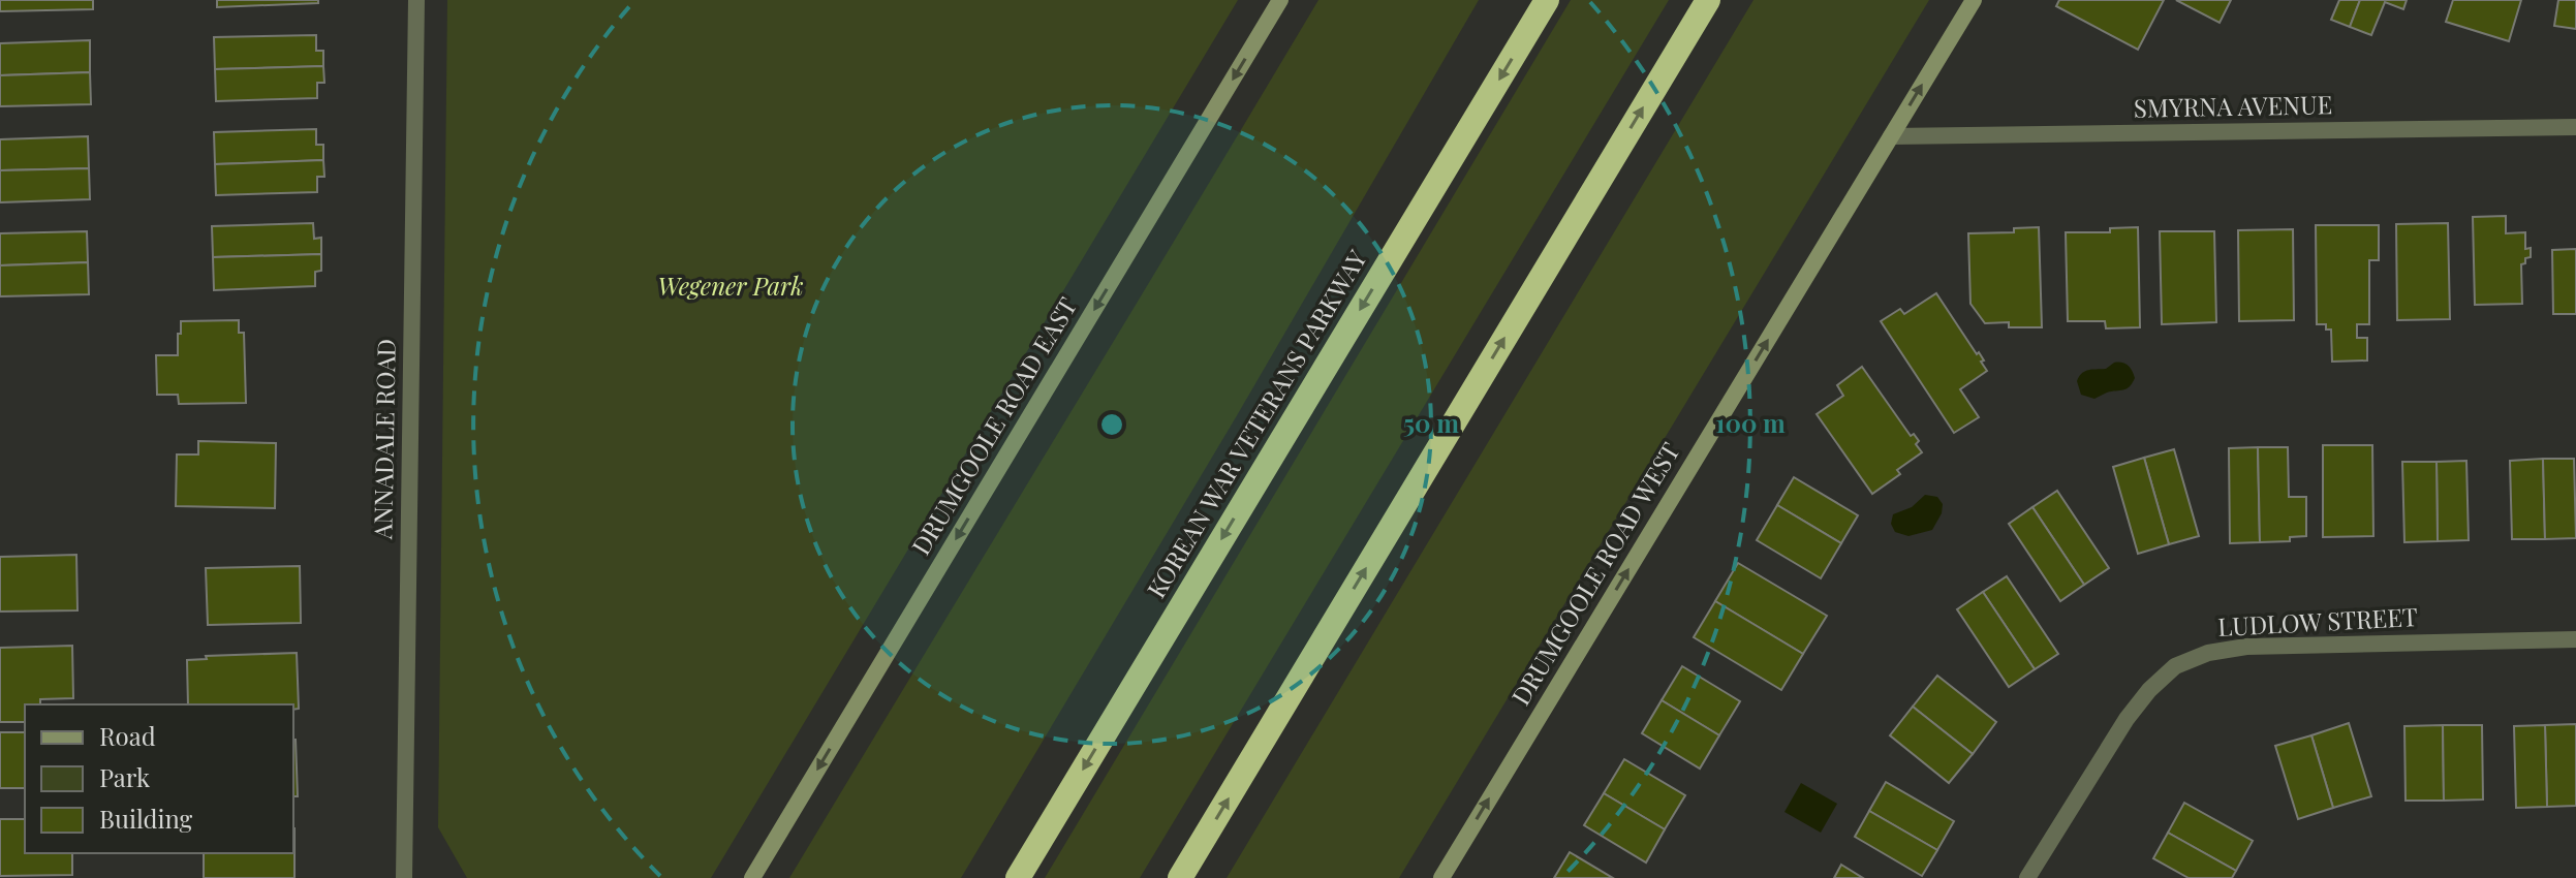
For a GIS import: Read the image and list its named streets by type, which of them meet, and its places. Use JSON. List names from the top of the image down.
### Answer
{
  "streets": {
    "highway": ["KOREAN WAR VETERANS PARKWAY"],
    "main road": ["DRUMGOOLE ROAD EAST", "DRUMGOOLE ROAD WEST"],
    "street": ["SMYRNA AVENUE", "ANNADALE ROAD", "LUDLOW STREET"]
  },
  "crossings": [
    ["SMYRNA AVENUE", "DRUMGOOLE ROAD WEST"]
  ],
  "one_way": ["DRUMGOOLE ROAD EAST", "DRUMGOOLE ROAD WEST"],
  "parks": ["Wegener Park"],
  "legend": ["Road", "Park", "Building"],
  "rings": ["50 m", "100 m"]
}
